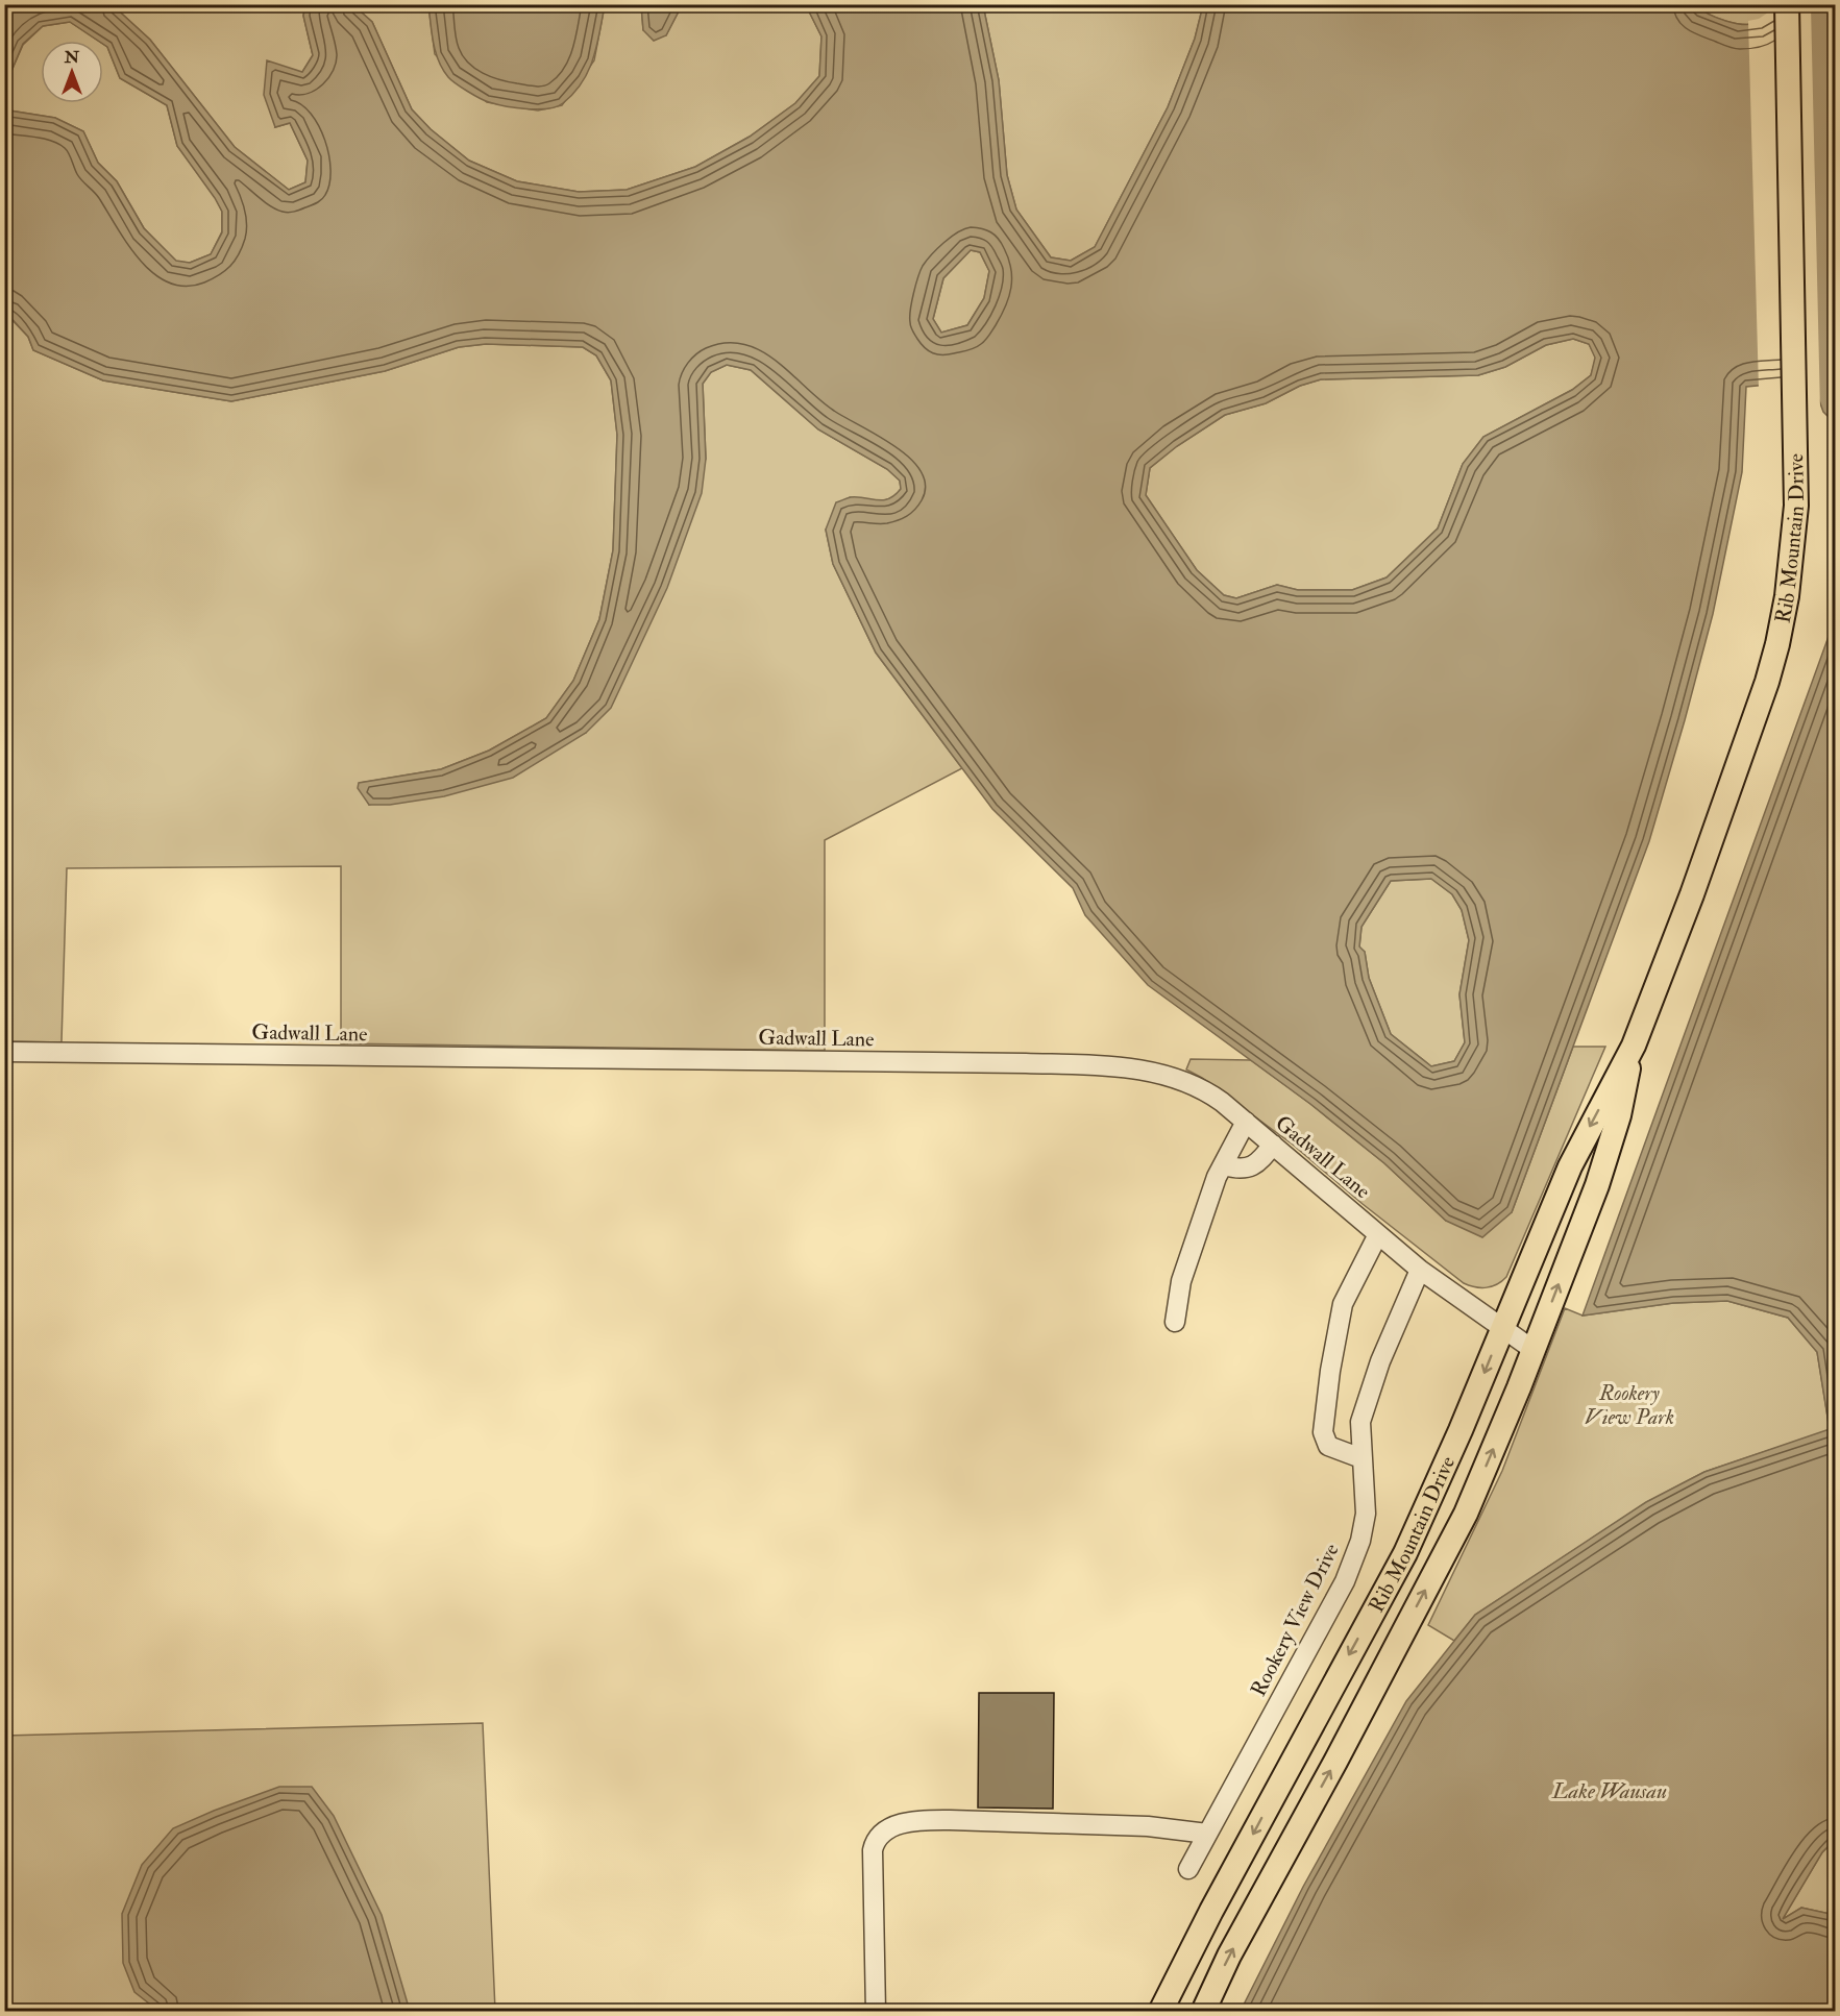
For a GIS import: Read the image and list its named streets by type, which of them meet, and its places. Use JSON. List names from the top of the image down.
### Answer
{
  "streets": {
    "main road": ["Rib Mountain Drive"],
    "street": ["Gadwall Lane", "Rookery View Drive"]
  },
  "crossings": [
    ["Rib Mountain Drive", "Gadwall Lane"],
    ["Gadwall Lane", "Rookery View Drive"]
  ],
  "water": ["Lake Wausau"],
  "parks": ["Rookery View Park"],
  "north": "top"
}
